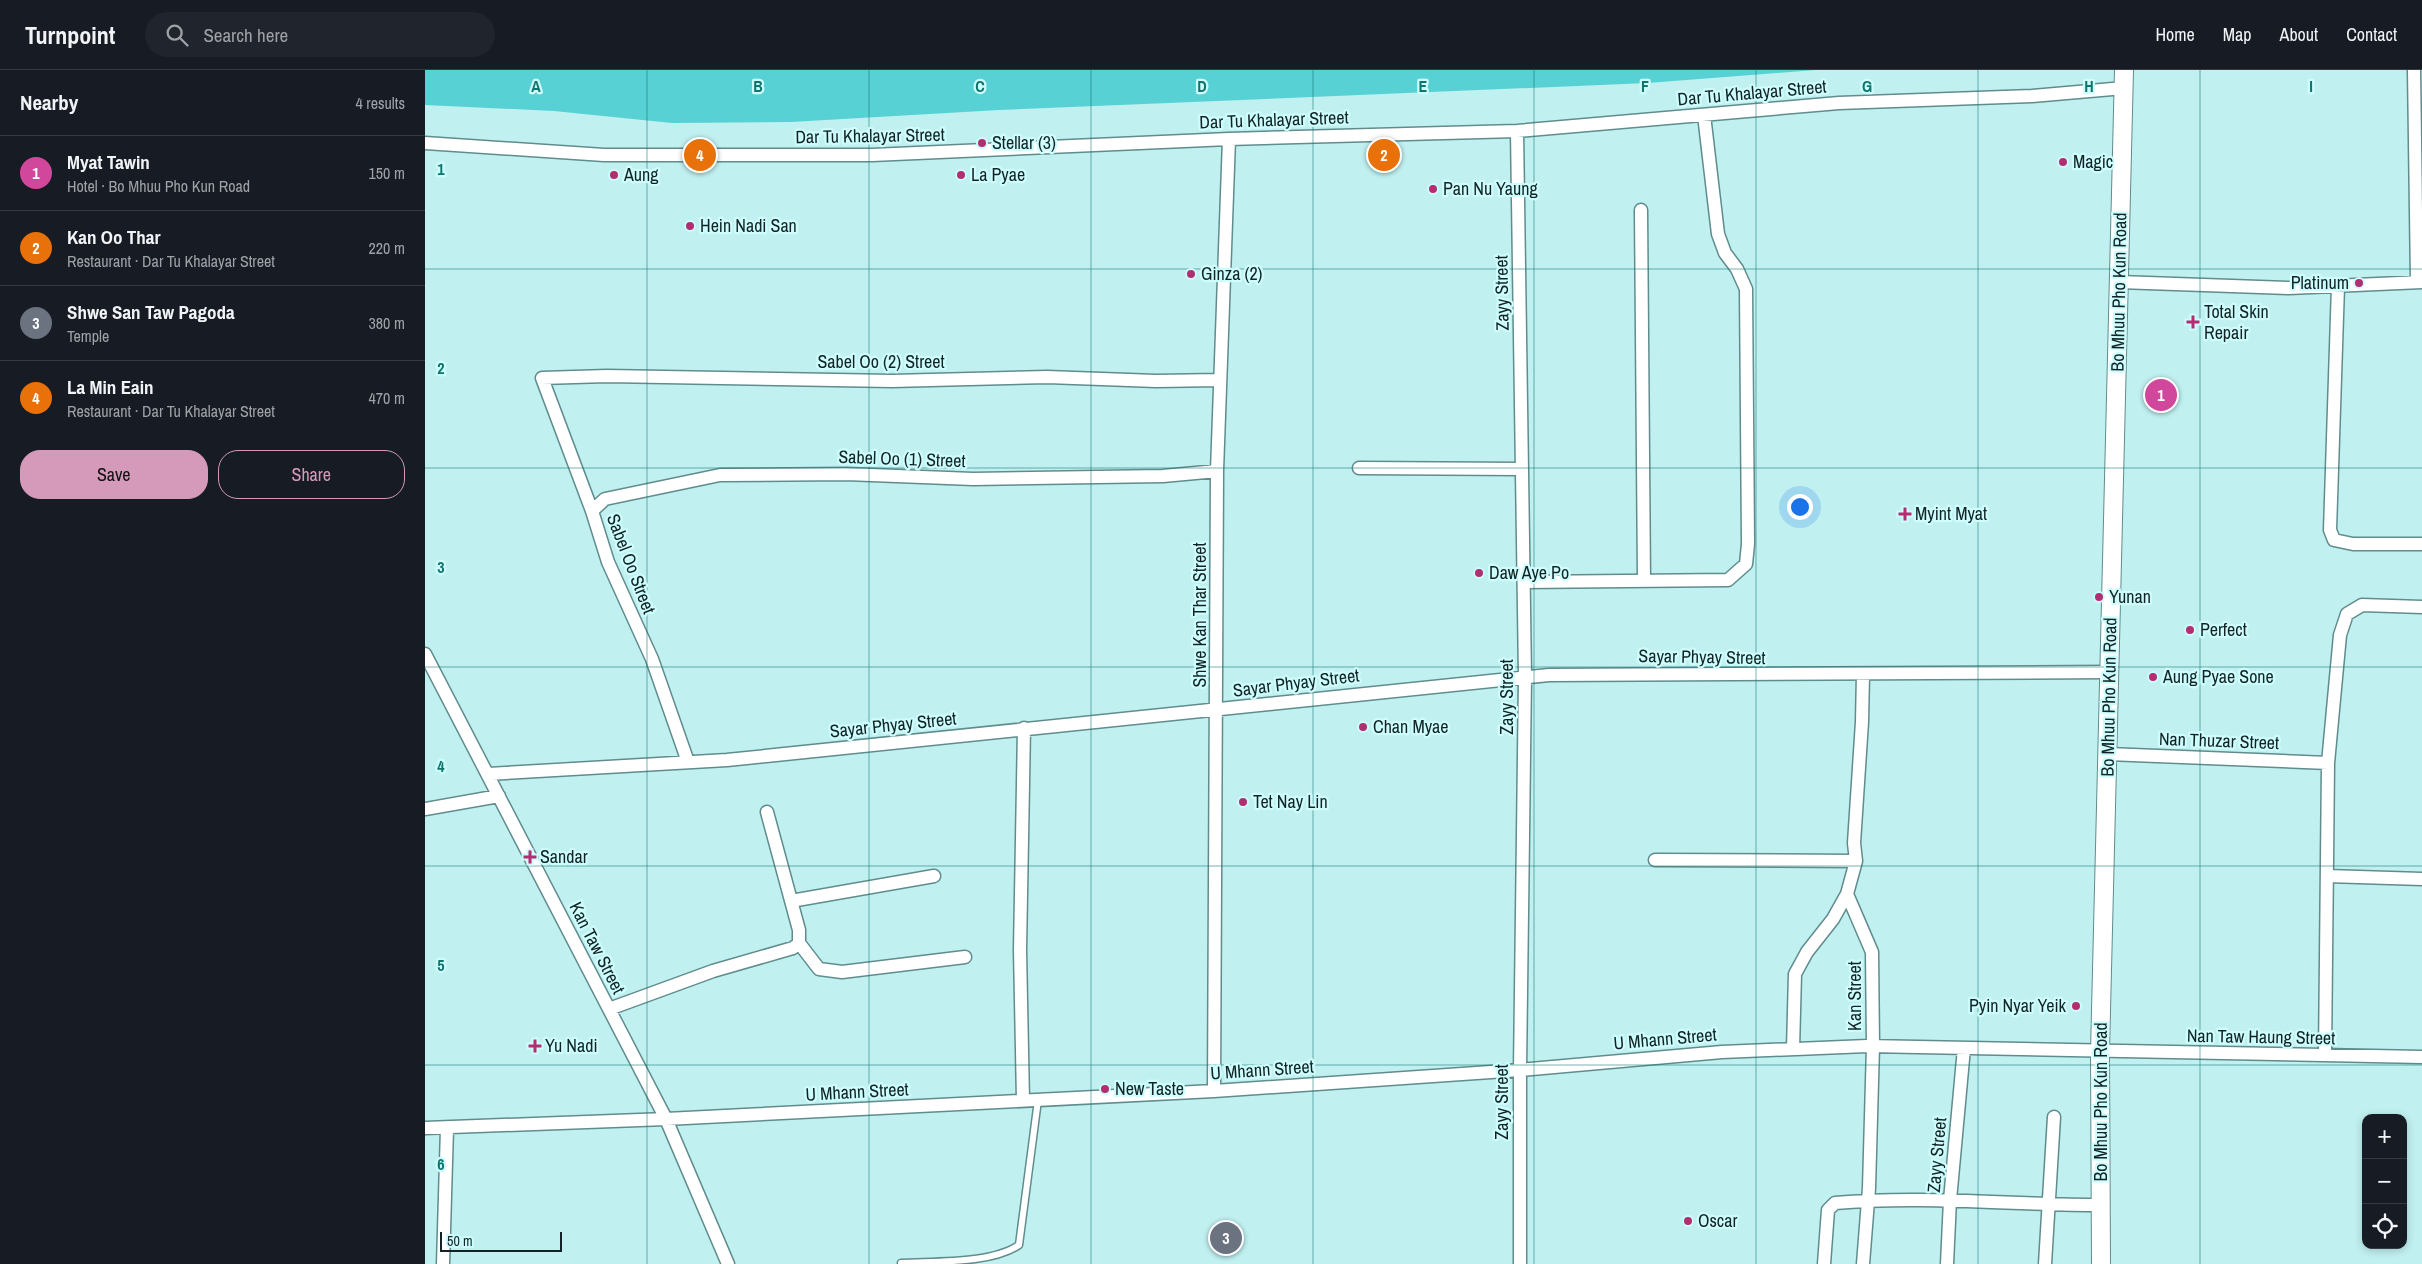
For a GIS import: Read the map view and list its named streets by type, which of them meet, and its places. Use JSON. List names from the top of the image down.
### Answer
{
  "streets": {
    "street": [
      "Dar Tu Khalayar Street",
      "Bo Mhuu Pho Kun Road",
      "Zayy Street",
      "Sabel Oo (2) Street",
      "Sabel Oo (1) Street",
      "Sabel Oo Street",
      "Shwe Kan Thar Street",
      "Sayar Phyay Street",
      "Nan Thuzar Street",
      "Kan Taw Street",
      "Kan Street",
      "Nan Taw Haung Street",
      "U Mhann Street"
    ]
  },
  "crossings": [
    ["Dar Tu Khalayar Street", "Bo Mhuu Pho Kun Road"],
    ["Dar Tu Khalayar Street", "Zayy Street"],
    ["Dar Tu Khalayar Street", "Shwe Kan Thar Street"],
    ["Bo Mhuu Pho Kun Road", "Sayar Phyay Street"],
    ["Bo Mhuu Pho Kun Road", "Nan Thuzar Street"],
    ["Bo Mhuu Pho Kun Road", "Nan Taw Haung Street"],
    ["Bo Mhuu Pho Kun Road", "U Mhann Street"],
    ["Zayy Street", "Sayar Phyay Street"],
    ["Zayy Street", "U Mhann Street"],
    ["Sabel Oo (2) Street", "Sabel Oo Street"],
    ["Sabel Oo (2) Street", "Shwe Kan Thar Street"],
    ["Sabel Oo (1) Street", "Sabel Oo Street"],
    ["Sabel Oo (1) Street", "Shwe Kan Thar Street"],
    ["Sabel Oo Street", "Sayar Phyay Street"],
    ["Shwe Kan Thar Street", "Sayar Phyay Street"],
    ["Shwe Kan Thar Street", "U Mhann Street"],
    ["Sayar Phyay Street", "Kan Taw Street"],
    ["Kan Taw Street", "U Mhann Street"],
    ["Kan Street", "U Mhann Street"],
    ["Nan Taw Haung Street", "U Mhann Street"]
  ],
  "places": {
    "other": [
      "Stellar (3)",
      "Magic",
      "Aung",
      "La Pyae",
      "Pan Nu Yaung",
      "Hein Nadi San",
      "Ginza (2)",
      "Platinum",
      "Daw Aye Po",
      "Yunan",
      "Perfect",
      "Aung Pyae Sone",
      "Chan Myae",
      "Tet Nay Lin",
      "Pyin Nyar Yeik",
      "New Taste",
      "Oscar"
    ],
    "health": [
      "Total Skin Repair",
      "Myint Myat",
      "Sandar",
      "Yu Nadi"
    ]
  },
  "scale_bar": "50 m",
  "page": {
    "header": "Turnpoint",
    "search": "Search here",
    "nav": [
      "Home",
      "Map",
      "About",
      "Contact"
    ],
    "heading": ["Nearby", "4 results"],
    "list": [
      {
        "mark": "1",
        "name": "Myat Tawin",
        "note": "Hotel · Bo Mhuu Pho Kun Road",
        "value": "150 m"
      },
      {
        "mark": "2",
        "name": "Kan Oo Thar",
        "note": "Restaurant · Dar Tu Khalayar Street",
        "value": "220 m"
      },
      {
        "mark": "3",
        "name": "Shwe San Taw Pagoda",
        "note": "Temple",
        "value": "380 m"
      },
      {
        "mark": "4",
        "name": "La Min Eain",
        "note": "Restaurant · Dar Tu Khalayar Street",
        "value": "470 m"
      }
    ],
    "pins": [
      "2",
      "4",
      "1",
      "3"
    ],
    "buttons": ["Save", "Share"],
    "map_buttons": ["+", "−"],
    "scale": "50 m"
  },
  "grid": {
    "columns": [
      "A",
      "B",
      "C",
      "D",
      "E",
      "F",
      "G",
      "H",
      "I"
    ],
    "rows": [
      "1",
      "2",
      "3",
      "4",
      "5",
      "6"
    ]
  }
}
